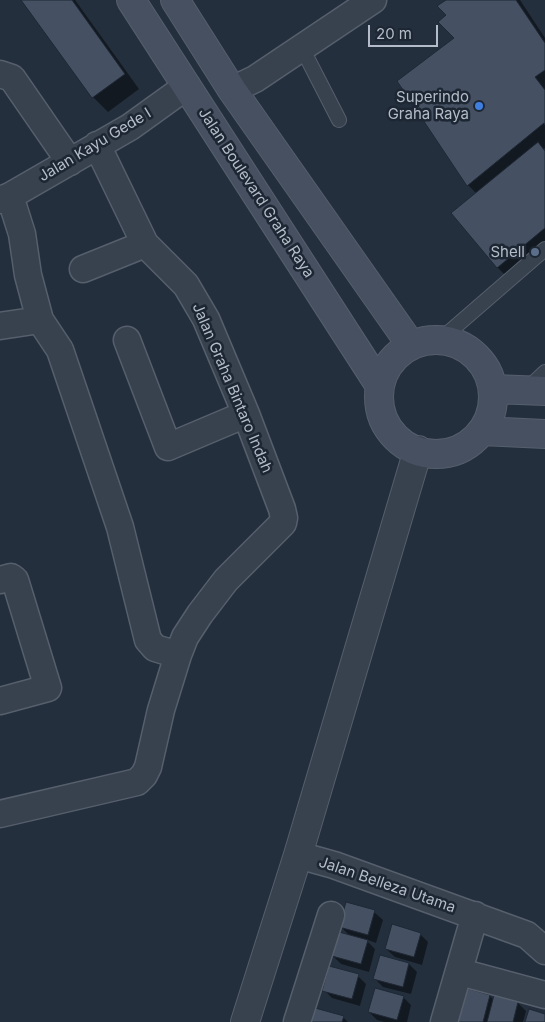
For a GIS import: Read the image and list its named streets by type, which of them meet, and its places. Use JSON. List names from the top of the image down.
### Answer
{
  "streets": {
    "main road": ["Jalan Boulevard Graha Raya"],
    "street": ["Jalan Kayu Gede I", "Jalan Graha Bintaro Indah", "Jalan Belleza Utama"]
  },
  "crossings": [
    ["Jalan Kayu Gede I", "Jalan Boulevard Graha Raya"],
    ["Jalan Kayu Gede I", "Jalan Graha Bintaro Indah"]
  ],
  "places": ["Superindo Graha Raya", "Shell"],
  "scale_bar": "20 m"
}
